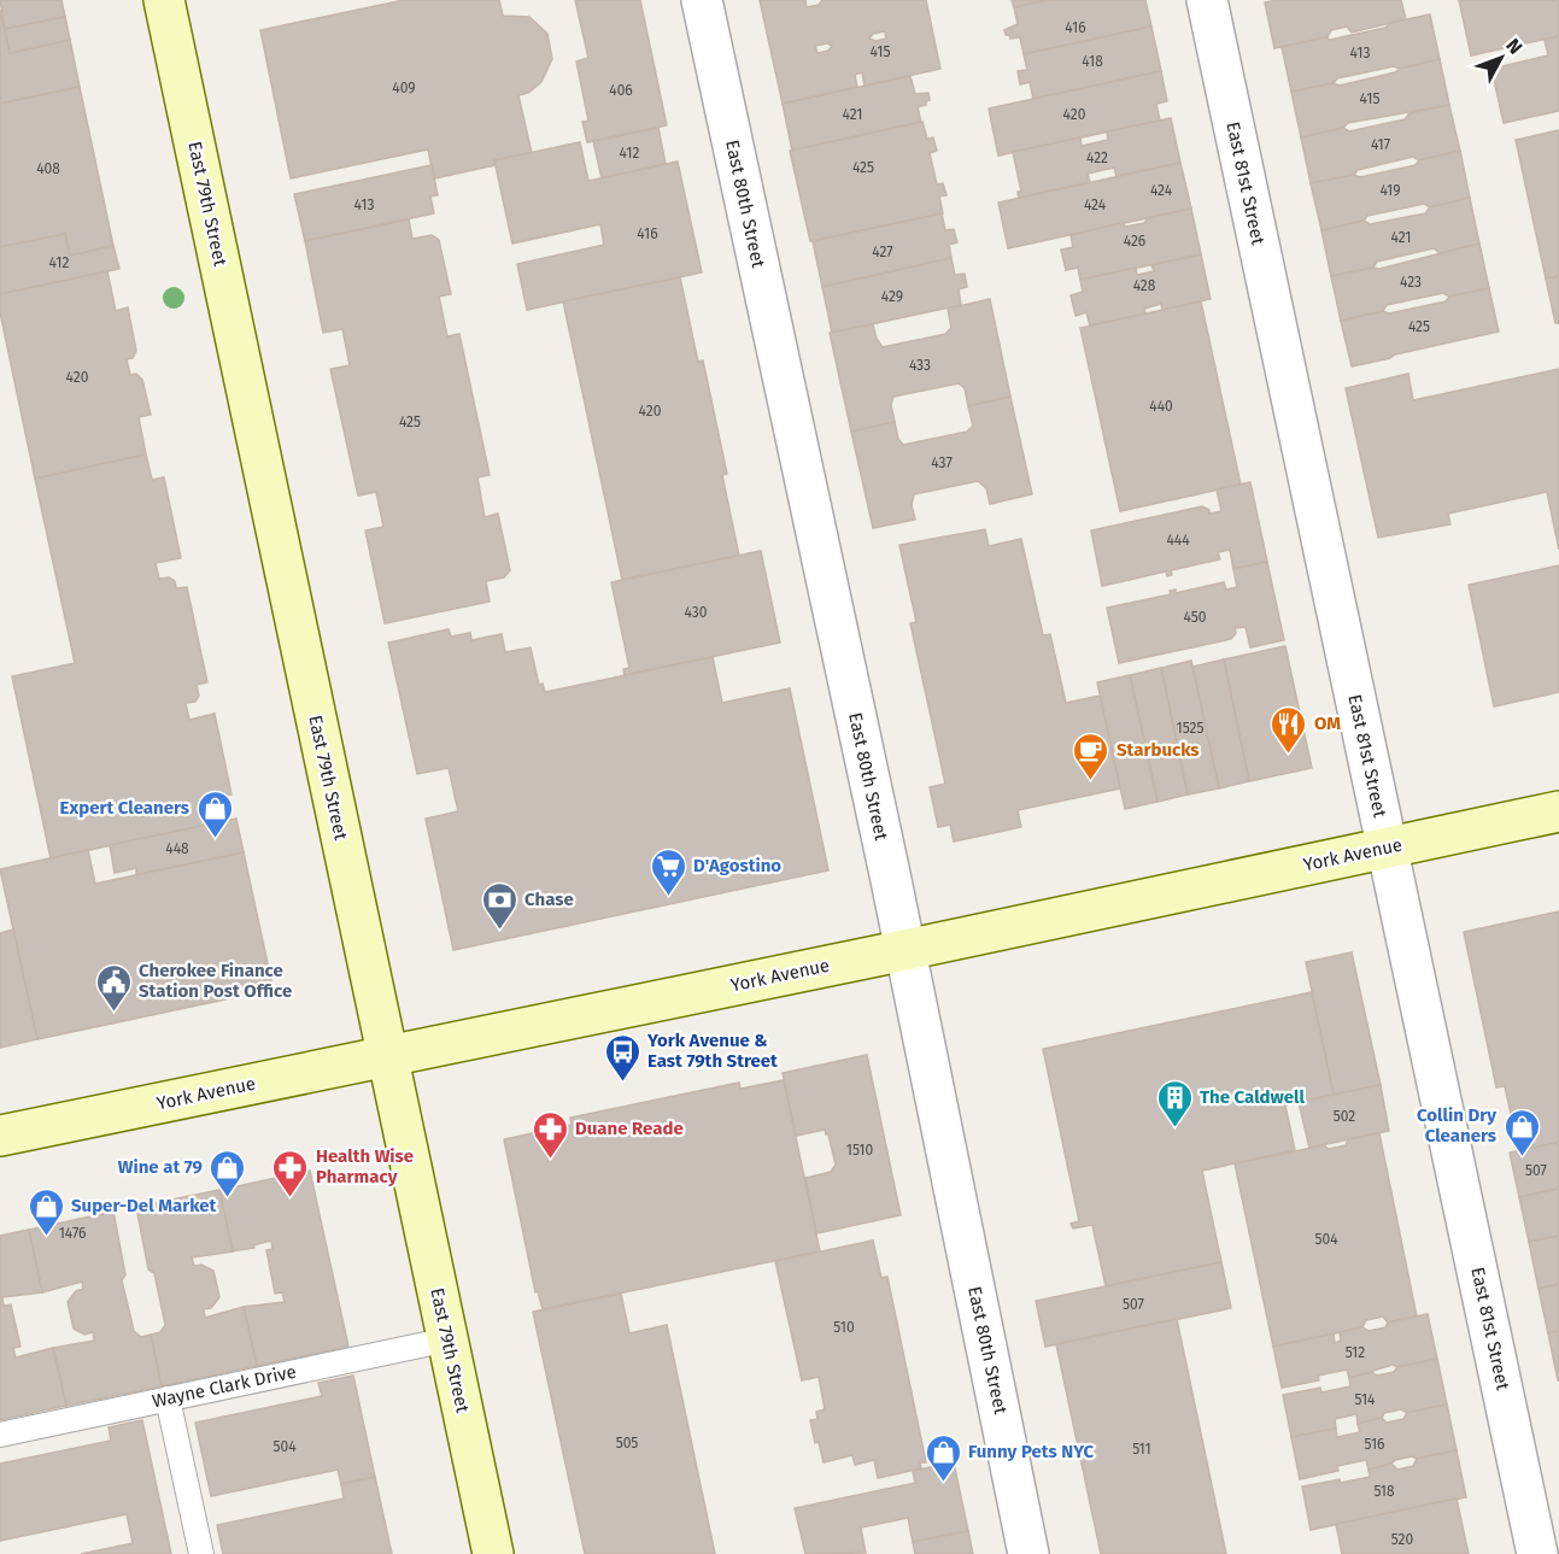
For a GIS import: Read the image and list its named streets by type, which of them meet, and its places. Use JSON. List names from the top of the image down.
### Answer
{
  "streets": {
    "main road": ["East 79th Street", "York Avenue"],
    "street": ["East 81st Street", "East 80th Street"],
    "lane": ["Wayne Clark Drive"]
  },
  "crossings": [
    ["East 81st Street", "York Avenue"],
    ["East 79th Street", "York Avenue"],
    ["East 79th Street", "Wayne Clark Drive"],
    ["East 80th Street", "York Avenue"]
  ],
  "places": {
    "restaurant": ["OM"],
    "cafe": ["Starbucks"],
    "shop": [
      "Expert Cleaners",
      "Collin Dry Cleaners",
      "Wine at 79",
      "Super-Del Market",
      "Funny Pets NYC"
    ],
    "supermarket": ["D'Agostino"],
    "bank": ["Chase"],
    "public building": ["Cherokee Finance Station Post Office"],
    "bus stop": ["York Avenue & East 79th Street"],
    "building": ["The Caldwell"],
    "pharmacy": ["Duane Reade", "Health Wise Pharmacy"]
  },
  "house_numbers": [
    "416",
    "415",
    "413",
    "418",
    "409",
    "406",
    "415",
    "421",
    "420",
    "417",
    "412",
    "422",
    "425",
    "408",
    "424",
    "419",
    "413",
    "424",
    "416",
    "421",
    "426",
    "427",
    "412",
    "423",
    "428",
    "429",
    "425",
    "433",
    "420",
    "440",
    "420",
    "425",
    "437",
    "444",
    "430",
    "450",
    "1525",
    "448",
    "502",
    "1510",
    "507",
    "1476",
    "504",
    "507",
    "510",
    "512",
    "514",
    "505",
    "516",
    "504",
    "511",
    "518",
    "520"
  ],
  "north": "top right"
}
